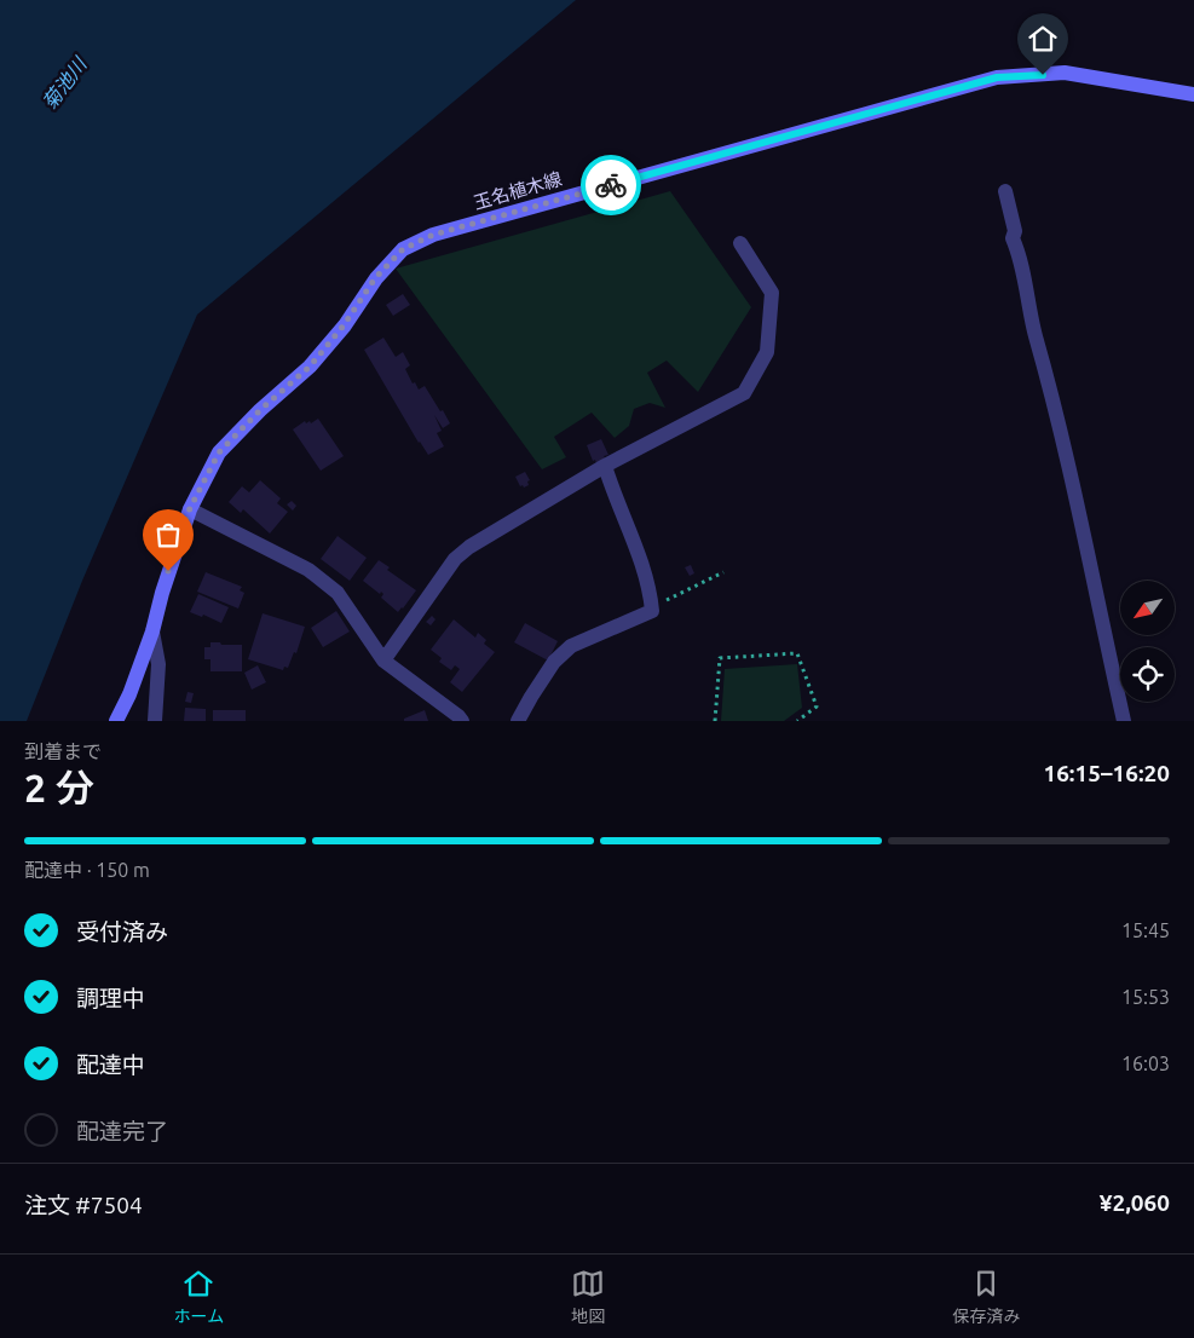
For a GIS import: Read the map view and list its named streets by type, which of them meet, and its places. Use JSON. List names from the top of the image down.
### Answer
{
  "streets": {
    "main road": ["玉名植木線"]
  },
  "water": ["菊池川"],
  "north": "bottom left",
  "page": {
    "heading": ["2 分", "到着まで", "16:15–16:20"],
    "panel": ["注文 #7504", "¥2,060"],
    "bar": "配達中 · 150 m",
    "list": [
      ["受付済み", "15:45"],
      ["調理中", "15:53"],
      ["配達中", "16:03"],
      "配達完了"
    ],
    "tabs": ["ホーム", "地図", "保存済み"]
  }
}
